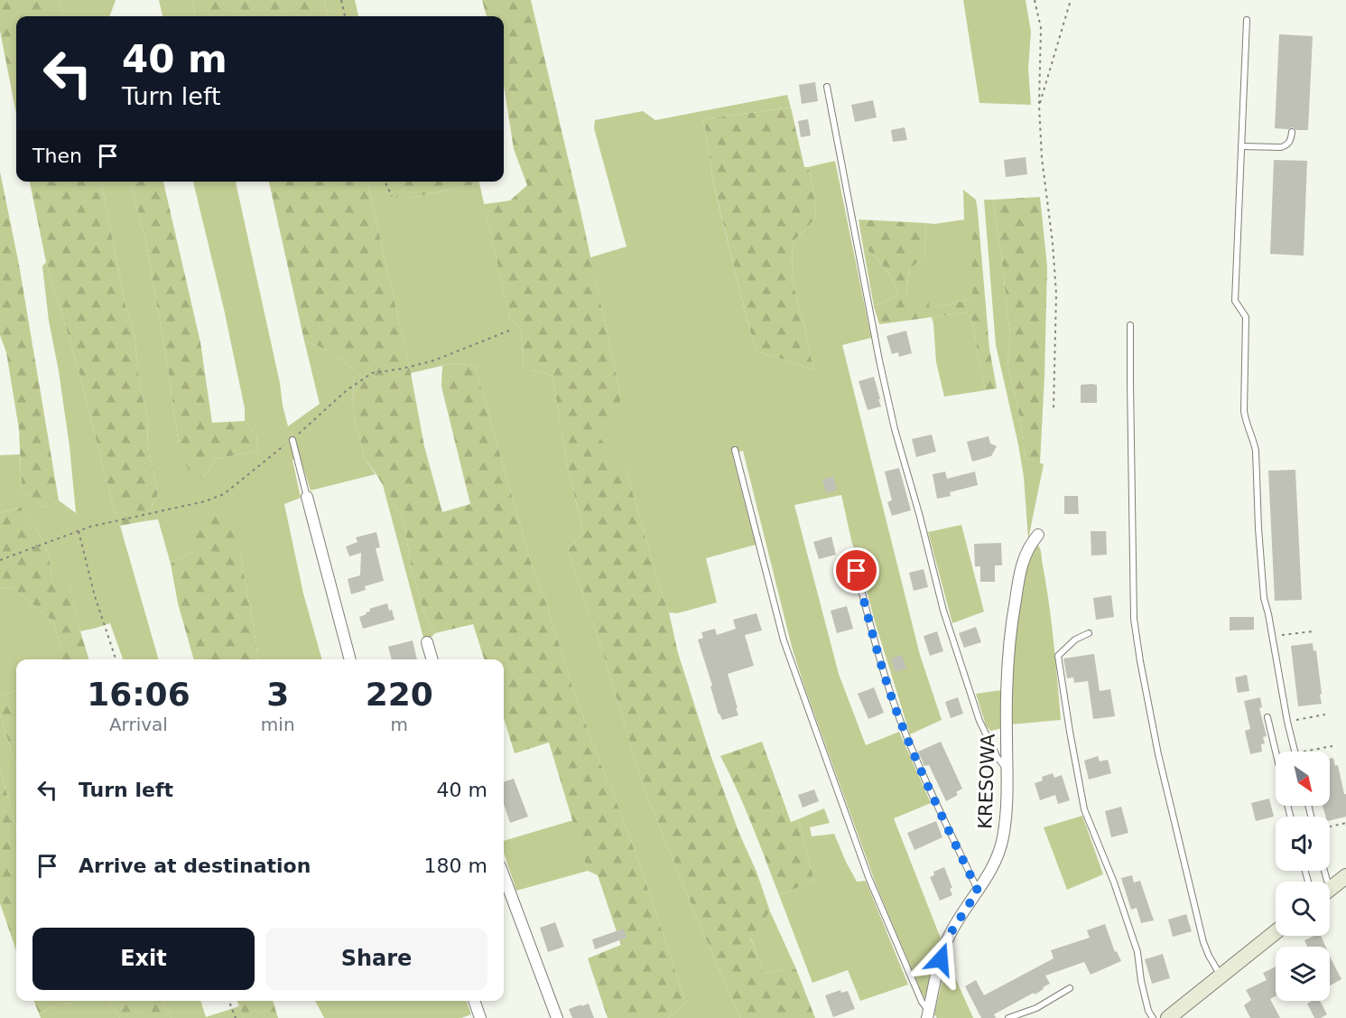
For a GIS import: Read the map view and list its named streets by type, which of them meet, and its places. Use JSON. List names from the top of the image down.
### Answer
{
  "streets": {
    "street": ["KRESOWA"]
  },
  "north": "bottom right",
  "page": {
    "turn": ["40 m", "Turn left"],
    "then": "Then",
    "eta": [
      "16:06",
      "Arrival",
      "3",
      "min",
      "220",
      "m"
    ],
    "list": [
      {
        "name": "Turn left",
        "value": "40 m"
      },
      {
        "name": "Arrive at destination",
        "value": "180 m"
      }
    ],
    "buttons": ["Exit", "Share"]
  }
}
